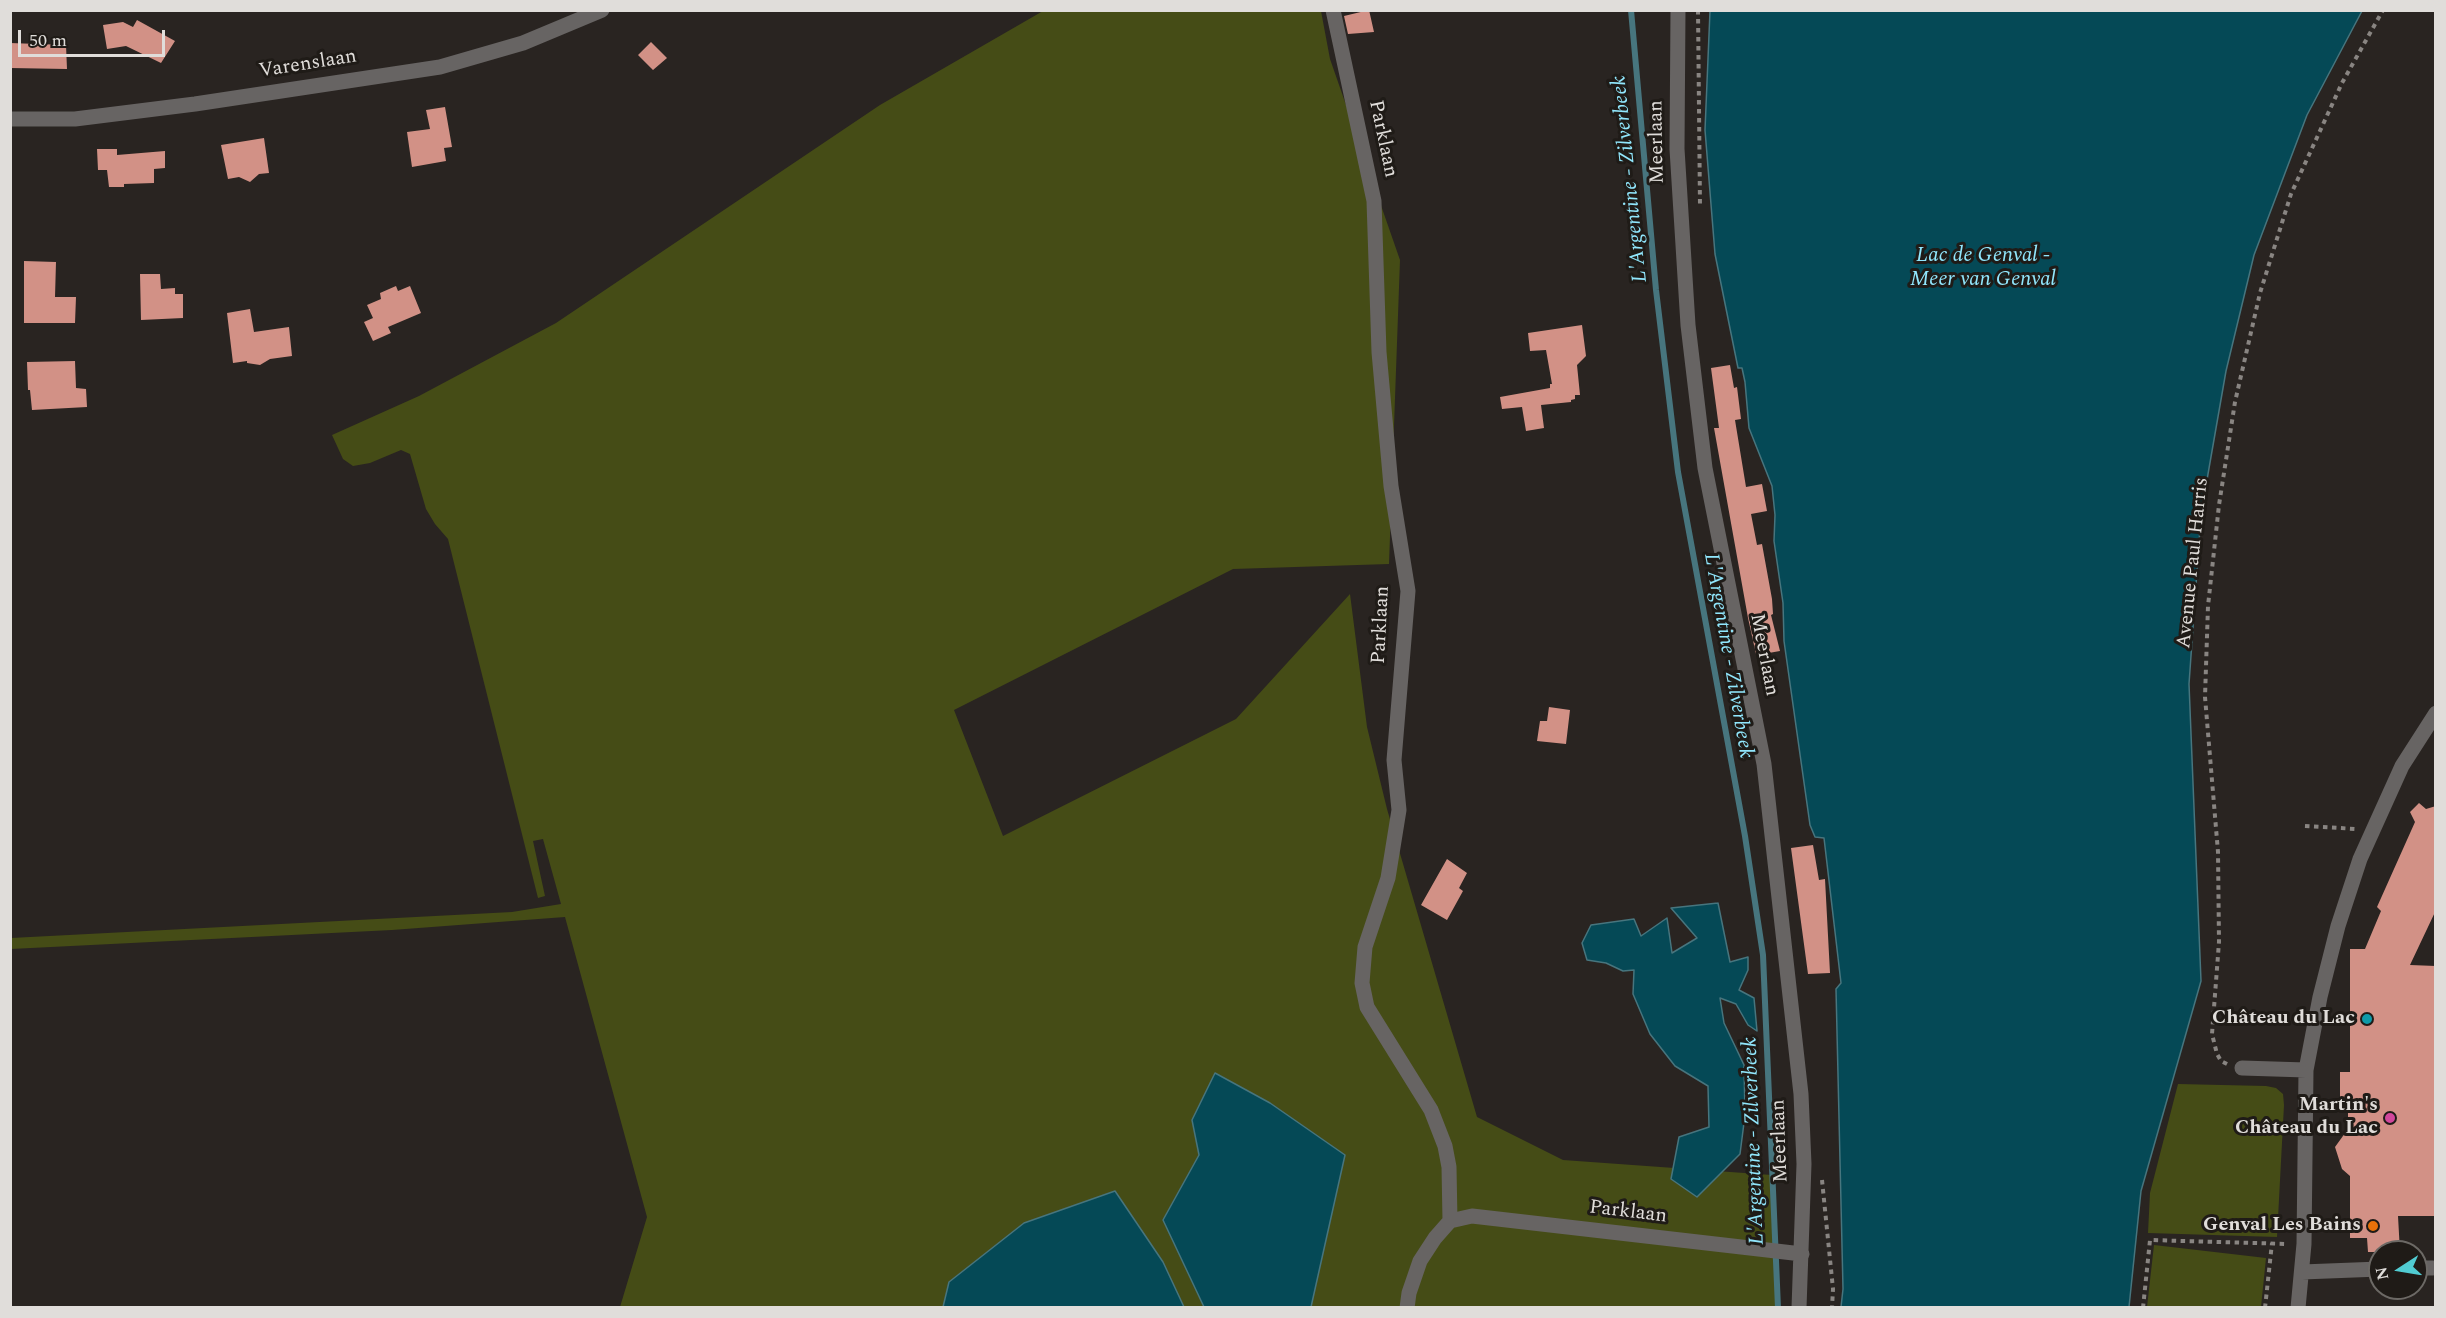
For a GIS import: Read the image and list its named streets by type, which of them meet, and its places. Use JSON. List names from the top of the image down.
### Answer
{
  "streets": {
    "street": ["Varenslaan", "Parklaan", "Meerlaan"],
    "path": ["Avenue Paul Harris"]
  },
  "crossings": [
    ["Parklaan", "Meerlaan"]
  ],
  "water": ["L'Argentine - Zilverbeek", "Lac de Genval - Meer van Genval"],
  "places": ["Château du Lac", "Martin's Château du Lac", "Genval Les Bains"],
  "scale_bar": "50 m",
  "north": "left"
}
